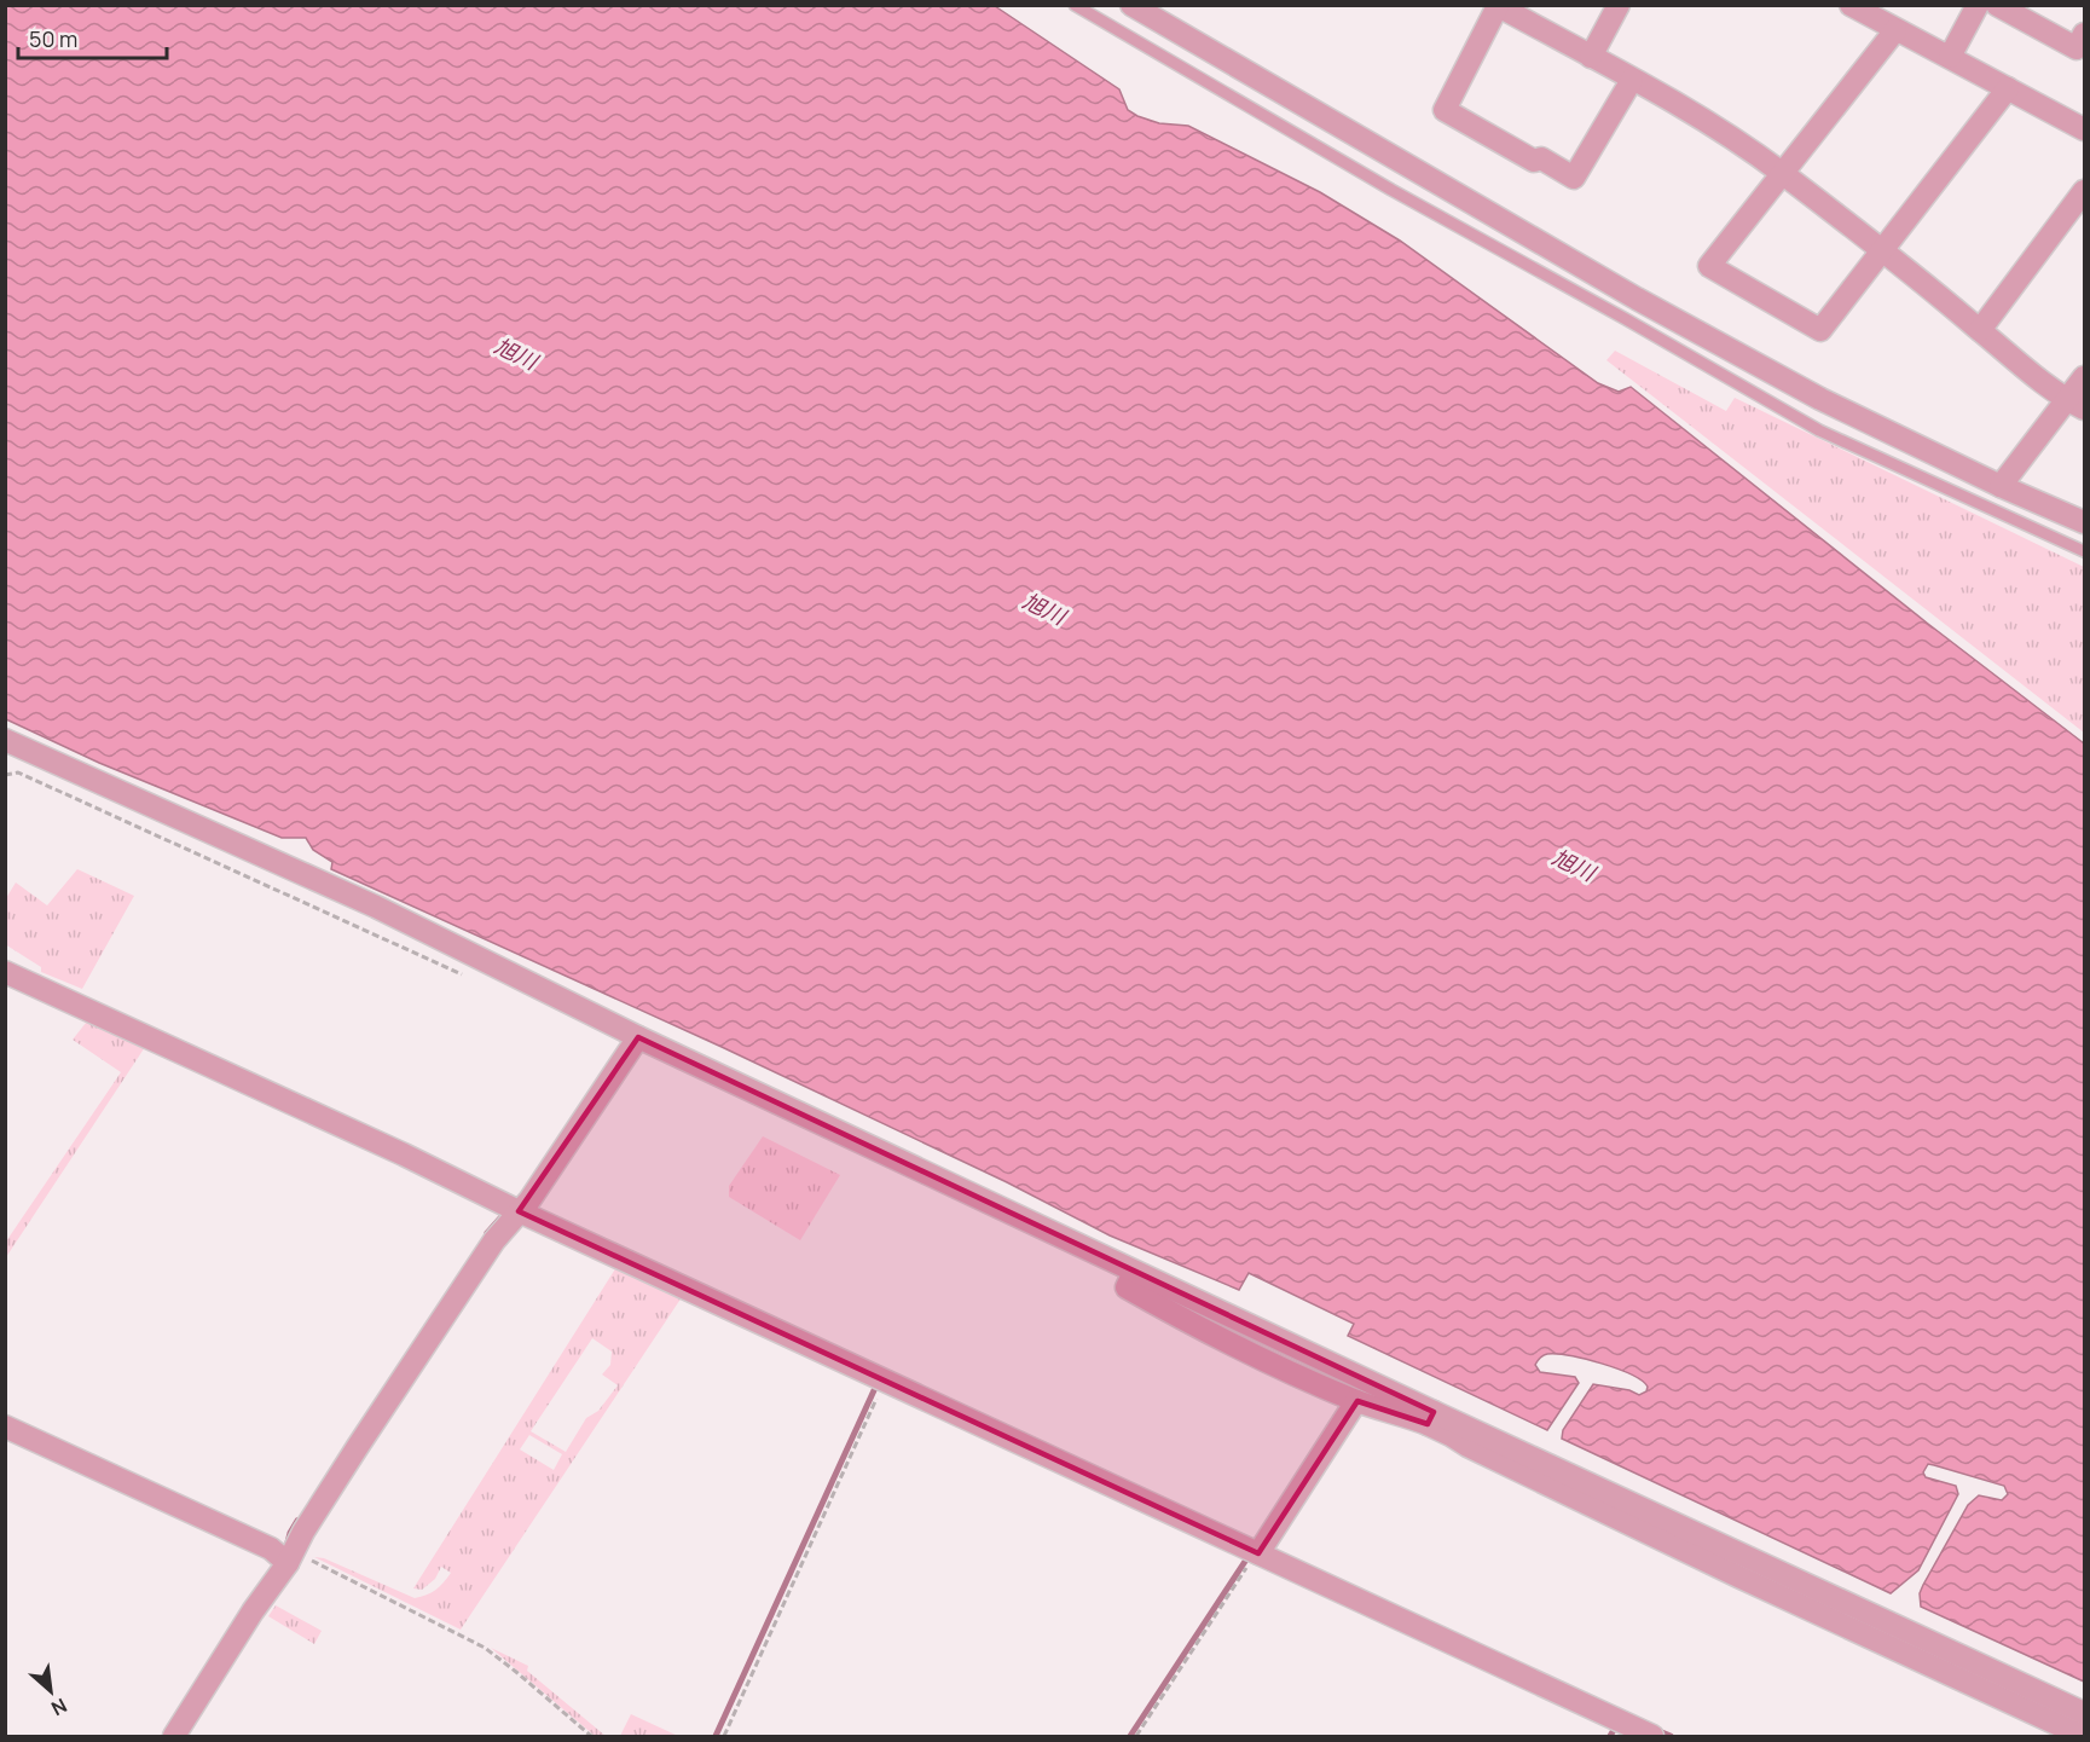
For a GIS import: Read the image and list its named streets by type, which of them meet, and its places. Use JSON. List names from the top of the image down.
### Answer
{
  "water": ["旭川"],
  "scale_bar": "50 m",
  "north": "bottom right"
}
